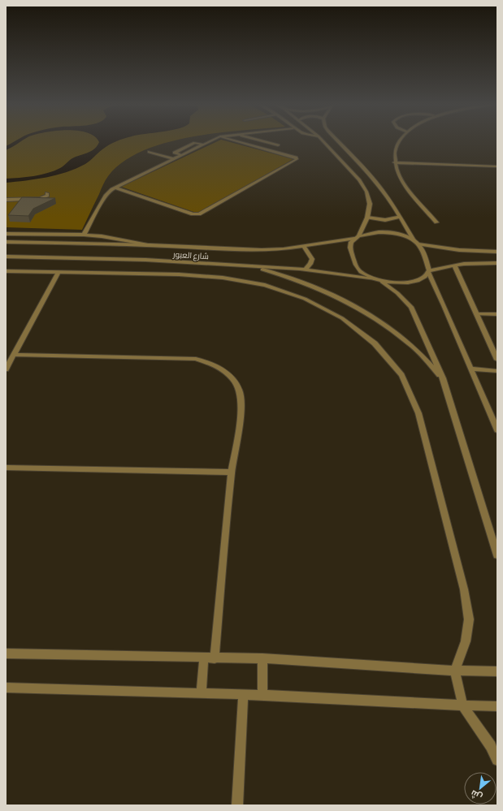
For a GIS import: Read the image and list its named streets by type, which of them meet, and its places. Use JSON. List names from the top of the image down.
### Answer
{
  "streets": {
    "street": ["شارع العبور"]
  },
  "north": "bottom left"
}
